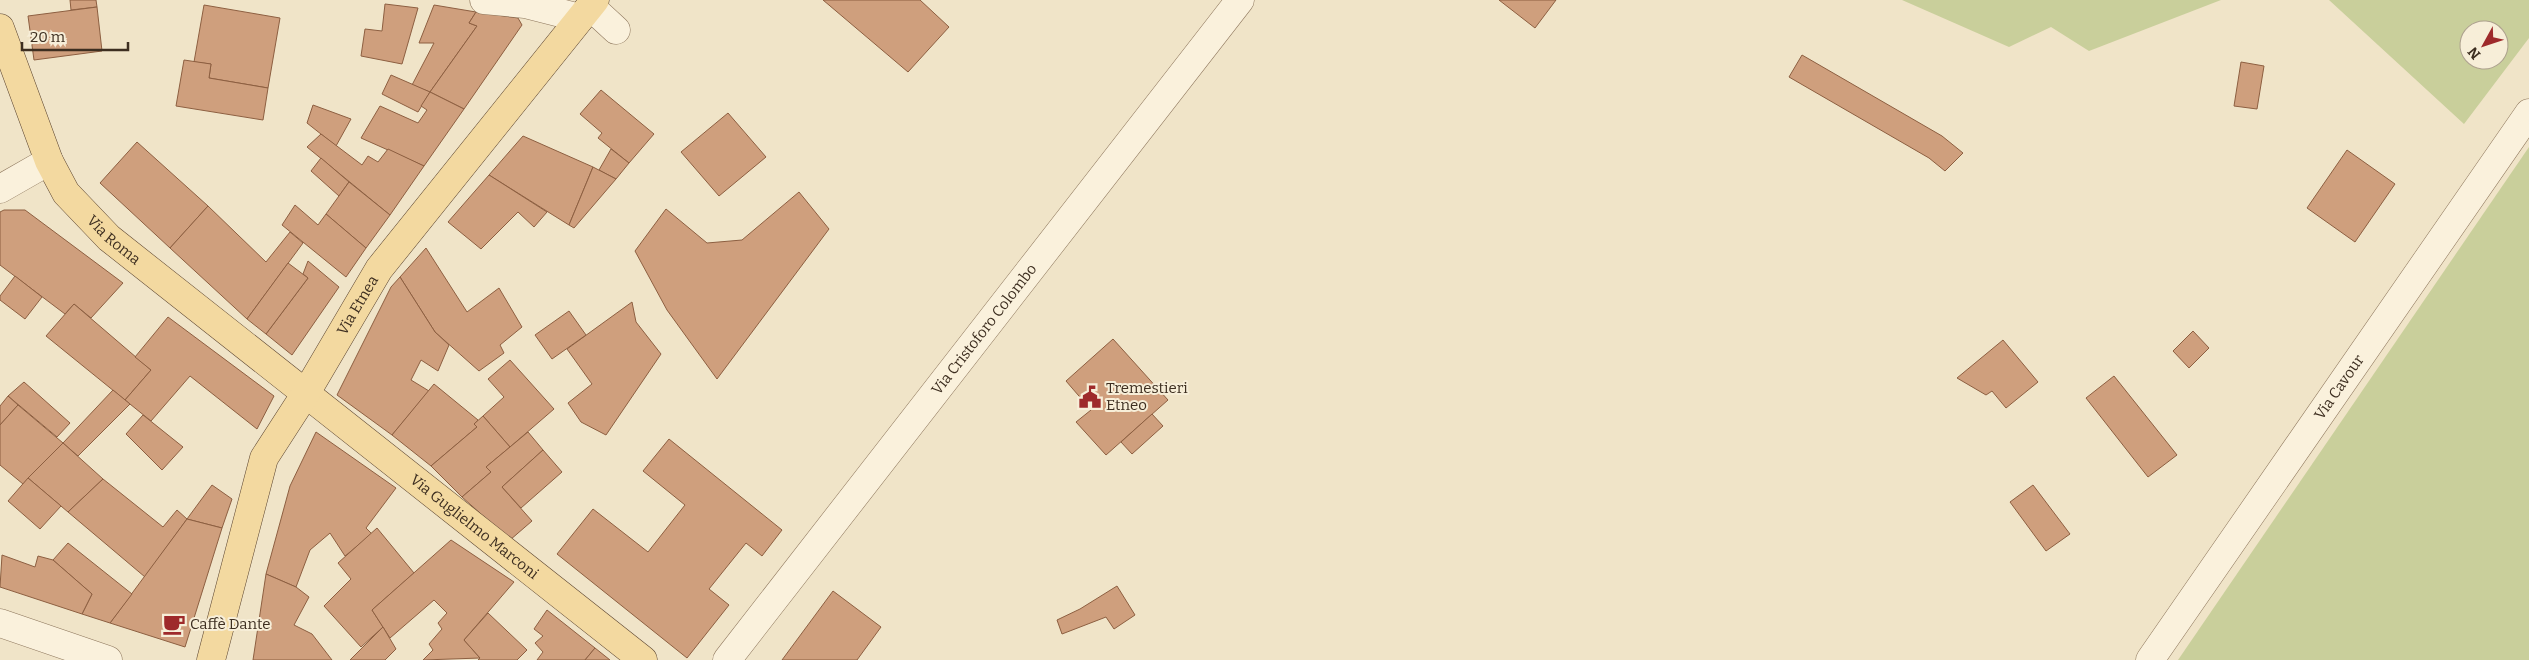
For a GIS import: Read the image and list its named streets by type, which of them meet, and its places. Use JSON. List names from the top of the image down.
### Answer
{
  "streets": {
    "main road": ["Via Roma", "Via Etnea", "Via Guglielmo Marconi"],
    "street": ["Via Cristoforo Colombo", "Via Cavour"]
  },
  "crossings": [
    ["Via Roma", "Via Etnea"],
    ["Via Roma", "Via Guglielmo Marconi"],
    ["Via Etnea", "Via Guglielmo Marconi"]
  ],
  "places": {
    "public building": ["Tremestieri Etneo"],
    "cafe": ["Caffè Dante"]
  },
  "scale_bar": "20 m",
  "north": "bottom left"
}
